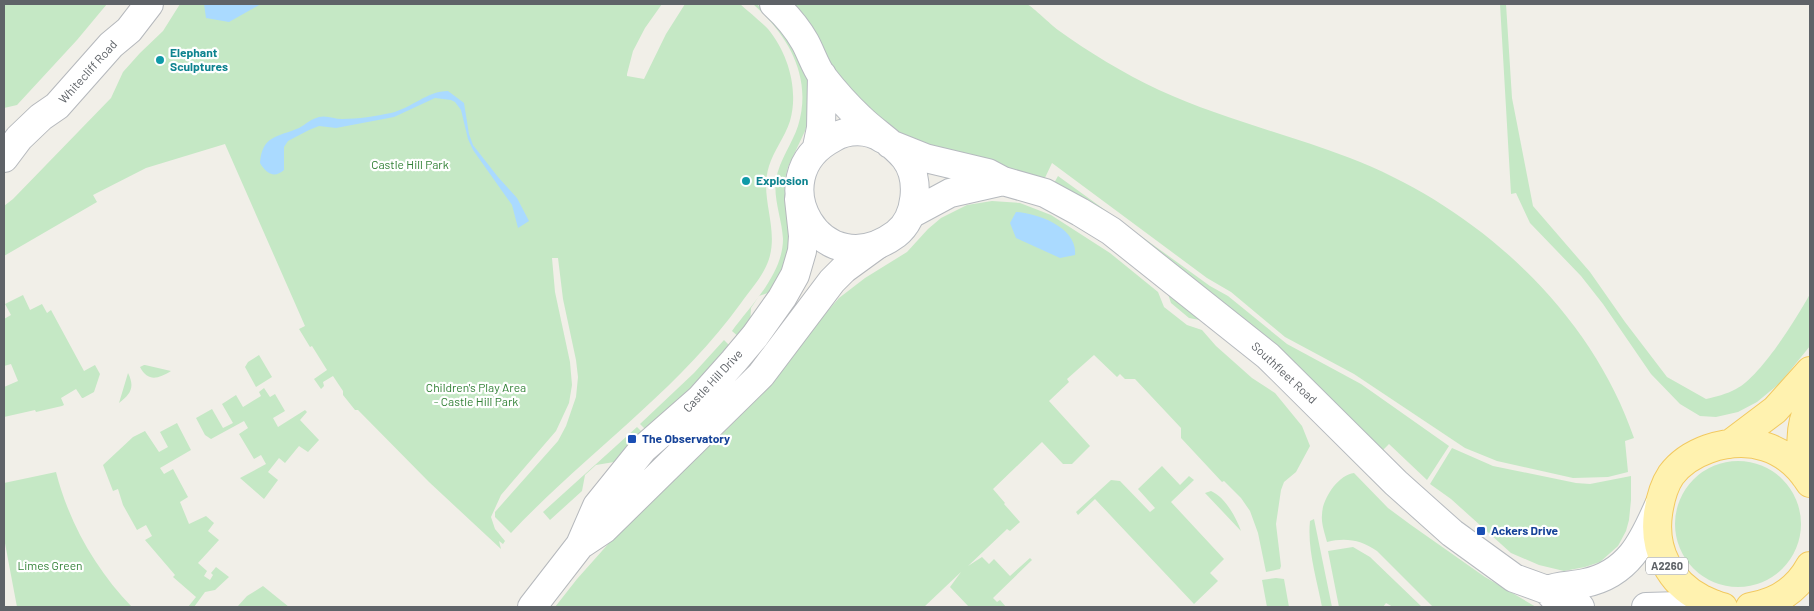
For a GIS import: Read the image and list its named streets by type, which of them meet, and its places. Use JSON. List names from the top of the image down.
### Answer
{
  "streets": {
    "main road": [
      "Whitecliff Road",
      "Southfleet Road",
      "Castle Hill Drive",
      "A2260"
    ]
  },
  "crossings": [
    ["Southfleet Road", "Castle Hill Drive"]
  ],
  "parks": ["Castle Hill Park", "Children's Play Area - Castle Hill Park", "Limes Green"],
  "places": {
    "other": ["Elephant Sculptures", "Explosion"],
    "transit": ["The Observatory", "Ackers Drive"]
  }
}
